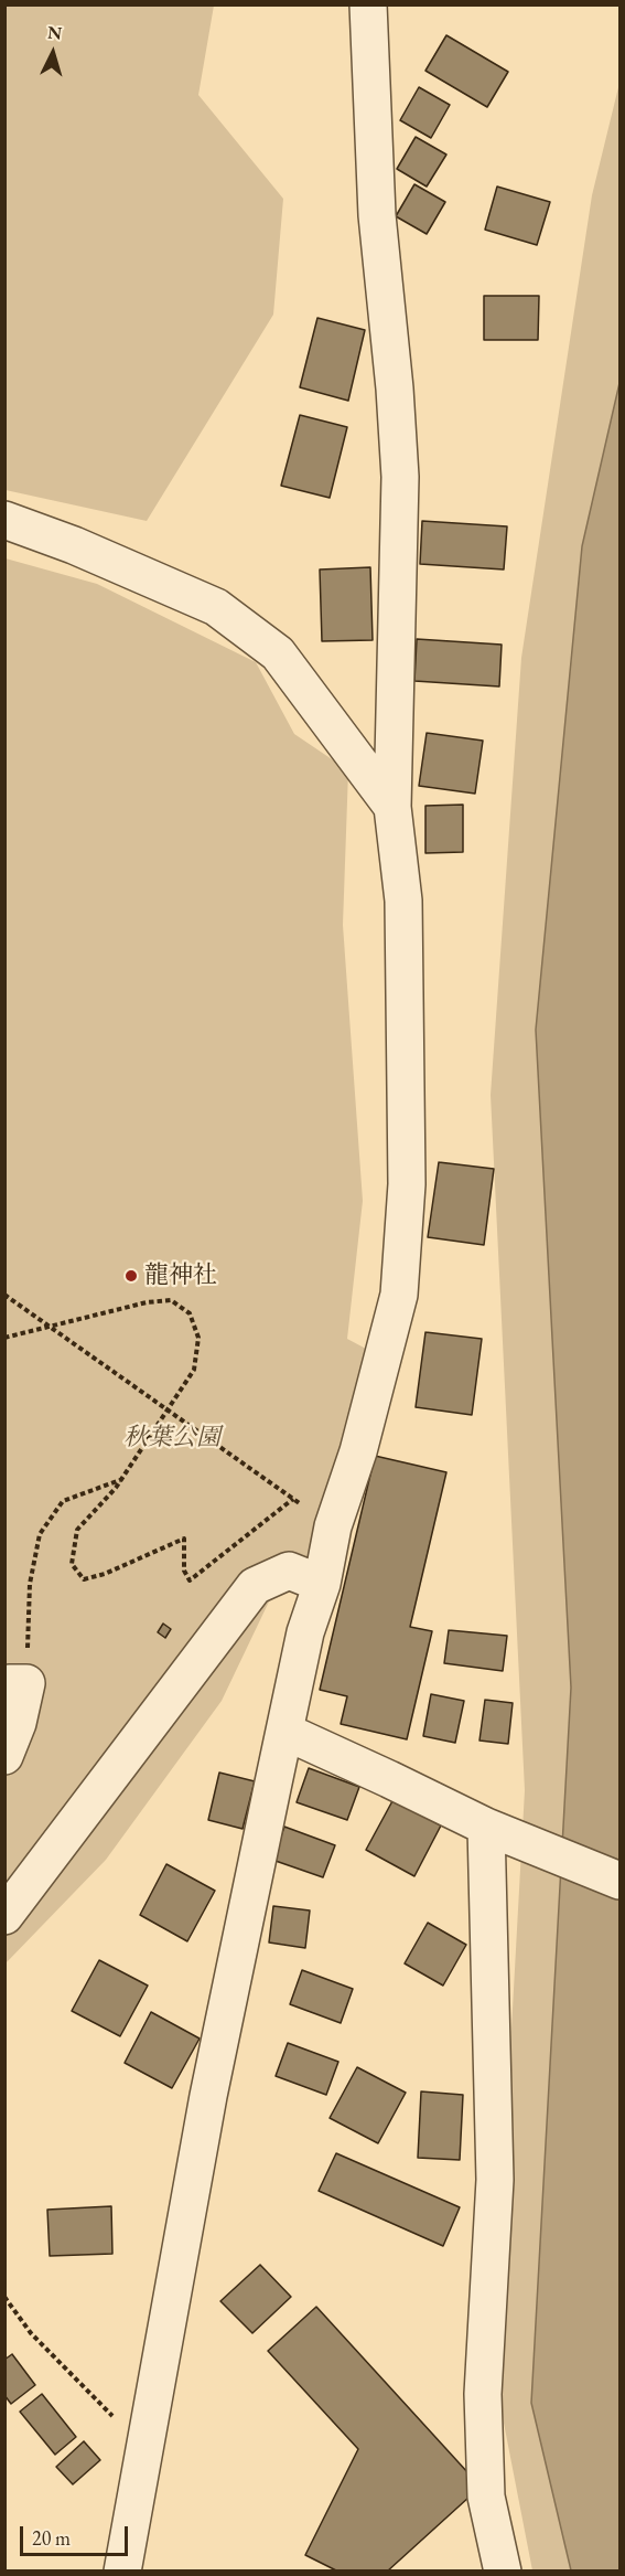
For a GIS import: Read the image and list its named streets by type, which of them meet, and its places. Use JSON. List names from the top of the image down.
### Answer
{
  "parks": ["秋葉公園"],
  "places": ["龍神社"],
  "scale_bar": "20 m",
  "north": "top"
}
